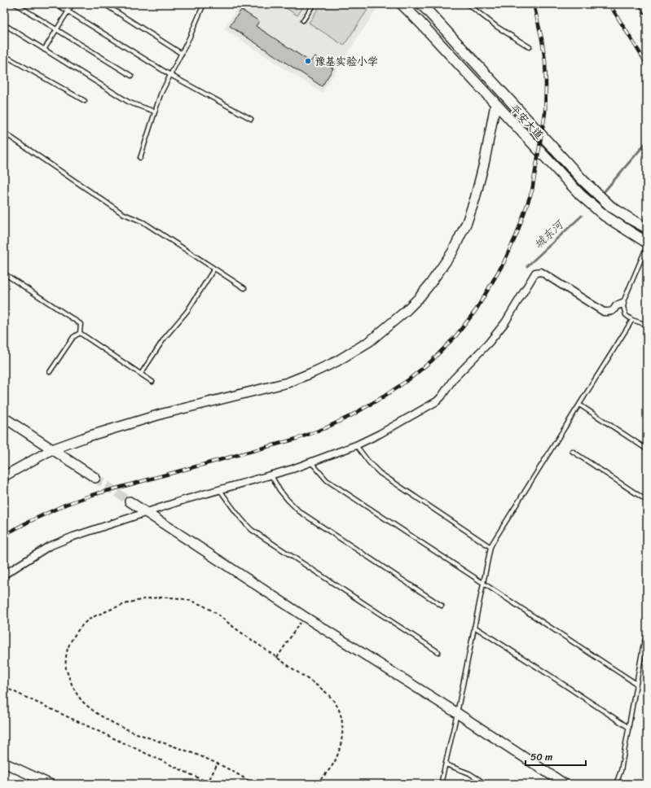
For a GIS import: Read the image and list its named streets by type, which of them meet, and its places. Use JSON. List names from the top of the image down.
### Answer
{
  "streets": {
    "main road": ["平安大道"]
  },
  "water": ["城东河"],
  "places": ["豫基实验小学"],
  "scale_bar": "50 m"
}
